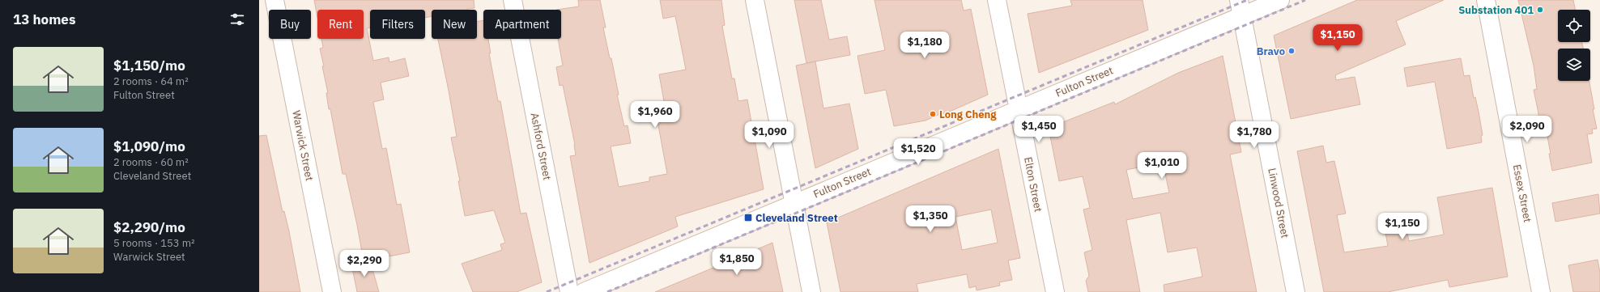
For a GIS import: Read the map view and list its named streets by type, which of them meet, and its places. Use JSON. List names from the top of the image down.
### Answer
{
  "streets": {
    "street": [
      "Fulton Street",
      "Warwick Street",
      "Ashford Street",
      "Elton Street",
      "Essex Street",
      "Linwood Street"
    ]
  },
  "crossings": [
    ["Fulton Street", "Elton Street"],
    ["Fulton Street", "Linwood Street"]
  ],
  "places": {
    "other": ["Substation 401", "Bravo", "Long Cheng"],
    "transit": ["Cleveland Street"]
  },
  "page": {
    "heading": "13 homes",
    "chip": [
      "Buy",
      "Rent",
      "Filters",
      "New",
      "Apartment"
    ],
    "price": [
      "$1,150",
      "$1,180",
      "$1,960",
      "$1,450",
      "$2,090",
      "$1,090",
      "$1,780",
      "$1,520",
      "$1,010",
      "$1,350",
      "$1,150",
      "$1,850",
      "$2,290"
    ],
    "list": [
      {
        "name": "$1,150/mo",
        "note": "2 rooms · 64 m² · Fulton Street"
      },
      {
        "name": "$1,090/mo",
        "note": "2 rooms · 60 m² · Cleveland Street"
      },
      {
        "name": "$2,290/mo",
        "note": "5 rooms · 153 m² · Warwick Street"
      }
    ]
  }
}
